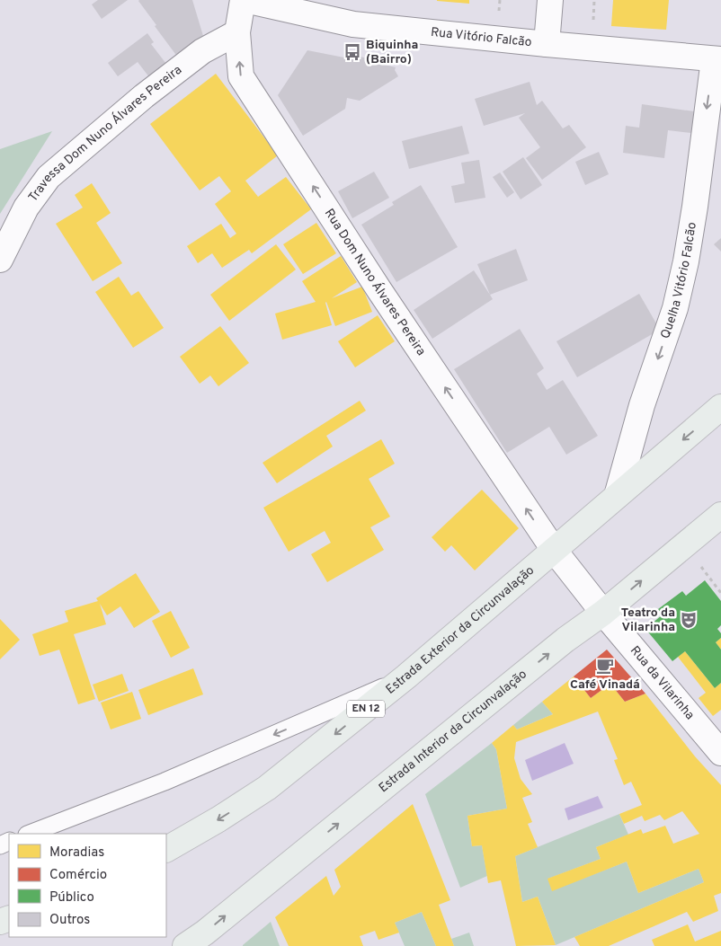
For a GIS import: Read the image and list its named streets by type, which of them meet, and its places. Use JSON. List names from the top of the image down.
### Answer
{
  "streets": {
    "main road": ["Estrada Exterior da Circunvalação", "EN 12", "Estrada Interior da Circunvalação"],
    "street": [
      "Rua Vitório Falcão",
      "Travessa Dom Nuno Álvares Pereira",
      "Quelha Vitório Falcão",
      "Rua Dom Nuno Álvares Pereira",
      "Rua da Vilarinha"
    ]
  },
  "crossings": [
    ["Rua Vitório Falcão", "Quelha Vitório Falcão"],
    ["Rua Vitório Falcão", "Rua Dom Nuno Álvares Pereira"],
    ["Travessa Dom Nuno Álvares Pereira", "Rua Dom Nuno Álvares Pereira"],
    ["Quelha Vitório Falcão", "Estrada Exterior da Circunvalação"],
    ["Rua Dom Nuno Álvares Pereira", "Estrada Exterior da Circunvalação"],
    ["Rua Dom Nuno Álvares Pereira", "Rua da Vilarinha"],
    ["Estrada Exterior da Circunvalação", "Rua da Vilarinha"],
    ["Rua da Vilarinha", "Estrada Interior da Circunvalação"]
  ],
  "one_way": [
    "Quelha Vitório Falcão",
    "Rua Dom Nuno Álvares Pereira",
    "Estrada Exterior da Circunvalação",
    "Estrada Interior da Circunvalação"
  ],
  "places": {
    "bus stop": ["Biquinha (Bairro)"],
    "theatre": ["Teatro da Vilarinha"],
    "cafe": ["Café Vinadá"]
  },
  "legend": [
    "Moradias",
    "Comércio",
    "Público",
    "Outros"
  ]
}
